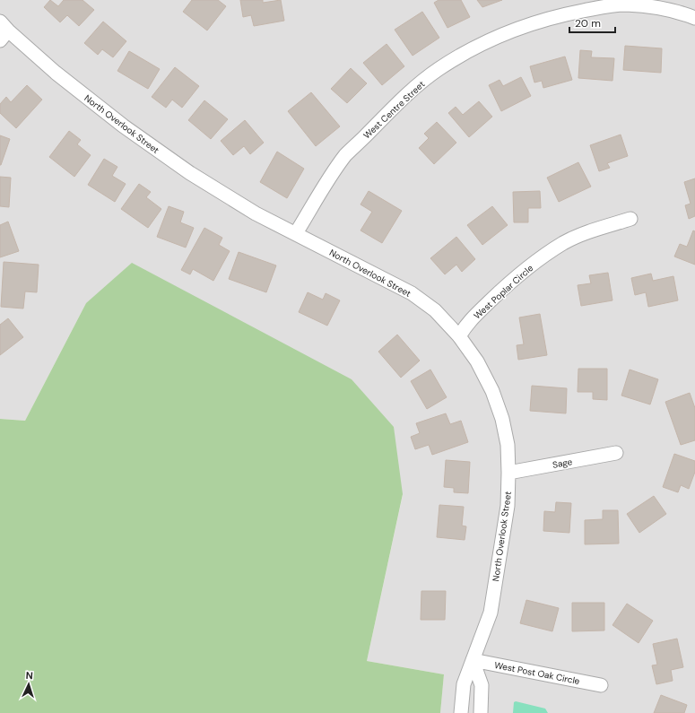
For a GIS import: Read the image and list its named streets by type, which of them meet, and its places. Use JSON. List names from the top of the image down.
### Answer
{
  "streets": {
    "street": [
      "West Centre Street",
      "North Overlook Street",
      "West Poplar Circle",
      "Sage",
      "West Post Oak Circle"
    ]
  },
  "crossings": [
    ["West Centre Street", "North Overlook Street"],
    ["North Overlook Street", "West Poplar Circle"],
    ["North Overlook Street", "Sage"],
    ["North Overlook Street", "West Post Oak Circle"]
  ],
  "scale_bar": "20 m",
  "north": "top"
}
